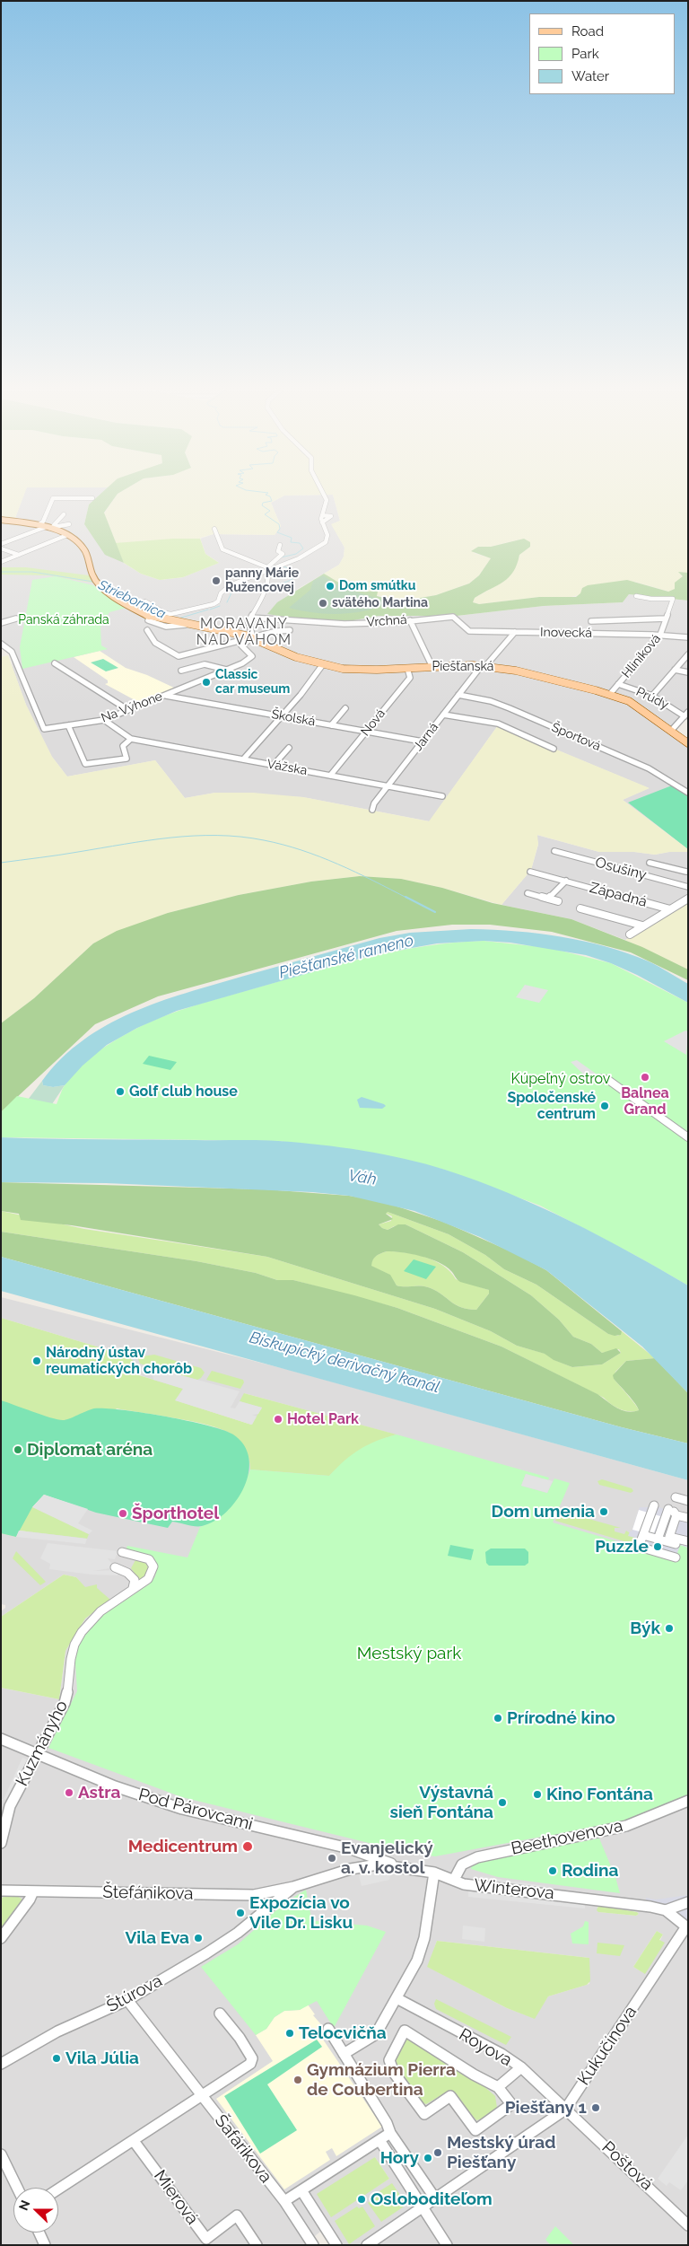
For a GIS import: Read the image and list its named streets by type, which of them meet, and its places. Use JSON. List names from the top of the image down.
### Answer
{
  "streets": {
    "main road": ["Piešťanská"],
    "street": [
      "Vrchná",
      "Inovecká",
      "Hliníková",
      "Prúdy",
      "Na Výhone",
      "Školská",
      "Nová",
      "Jarná",
      "Športová",
      "Vážska",
      "Osušiny",
      "Západná",
      "Kuzmányho",
      "Pod Párovcami",
      "Beethovenova",
      "Winterova",
      "Štefánikova",
      "Štúrova",
      "Kukučínova",
      "Royova",
      "Šafárikova",
      "Poštová",
      "Mierová"
    ]
  },
  "crossings": [
    ["Vrchná", "Inovecká"],
    ["Inovecká", "Hliníková"],
    ["Hliníková", "Piešťanská"],
    ["Hliníková", "Prúdy"],
    ["Piešťanská", "Na Výhone"],
    ["Piešťanská", "Nová"],
    ["Piešťanská", "Jarná"],
    ["Na Výhone", "Školská"],
    ["Na Výhone", "Vážska"],
    ["Školská", "Nová"],
    ["Školská", "Jarná"],
    ["Nová", "Vážska"],
    ["Jarná", "Športová"],
    ["Jarná", "Vážska"],
    ["Kuzmányho", "Pod Párovcami"],
    ["Pod Párovcami", "Winterova"],
    ["Beethovenova", "Winterova"],
    ["Winterova", "Štefánikova"],
    ["Winterova", "Štúrova"],
    ["Winterova", "Kukučínova"],
    ["Štefánikova", "Štúrova"],
    ["Štúrova", "Šafárikova"],
    ["Kukučínova", "Royova"],
    ["Kukučínova", "Poštová"],
    ["Royova", "Poštová"]
  ],
  "districts": ["MORAVANY NAD VÁHOM"],
  "water": [
    "Striebornica",
    "Piešťanské rameno",
    "Váh",
    "Biskupický derivačný kanál"
  ],
  "parks": ["Panská záhrada", "Kúpeľný ostrov", "Mestský park"],
  "places": [
    "panny Márie Ružencovej",
    "Dom smútku",
    "svätého Martina",
    "Classic car museum",
    "Balnea Grand",
    "Golf club house",
    "Spoločenské centrum",
    "Národný ústav reumatických chorôb",
    "Hotel Park",
    "Diplomat aréna",
    "Dom umenia",
    "Športhotel",
    "Puzzle",
    "Býk",
    "Prírodné kino",
    "Astra",
    "Kino Fontána",
    "Výstavná sieň Fontána",
    "Medicentrum",
    "Evanjelický a. v. kostol",
    "Rodina",
    "Expozícia vo Vile Dr. Lisku",
    "Vila Eva",
    "Telocvičňa",
    "Vila Júlia",
    "Gymnázium Pierra de Coubertina",
    "Piešťany 1",
    "Mestský úrad Piešťany",
    "Hory",
    "Osloboditeľom"
  ],
  "legend": ["Road", "Park", "Water"],
  "north": "left"
}
